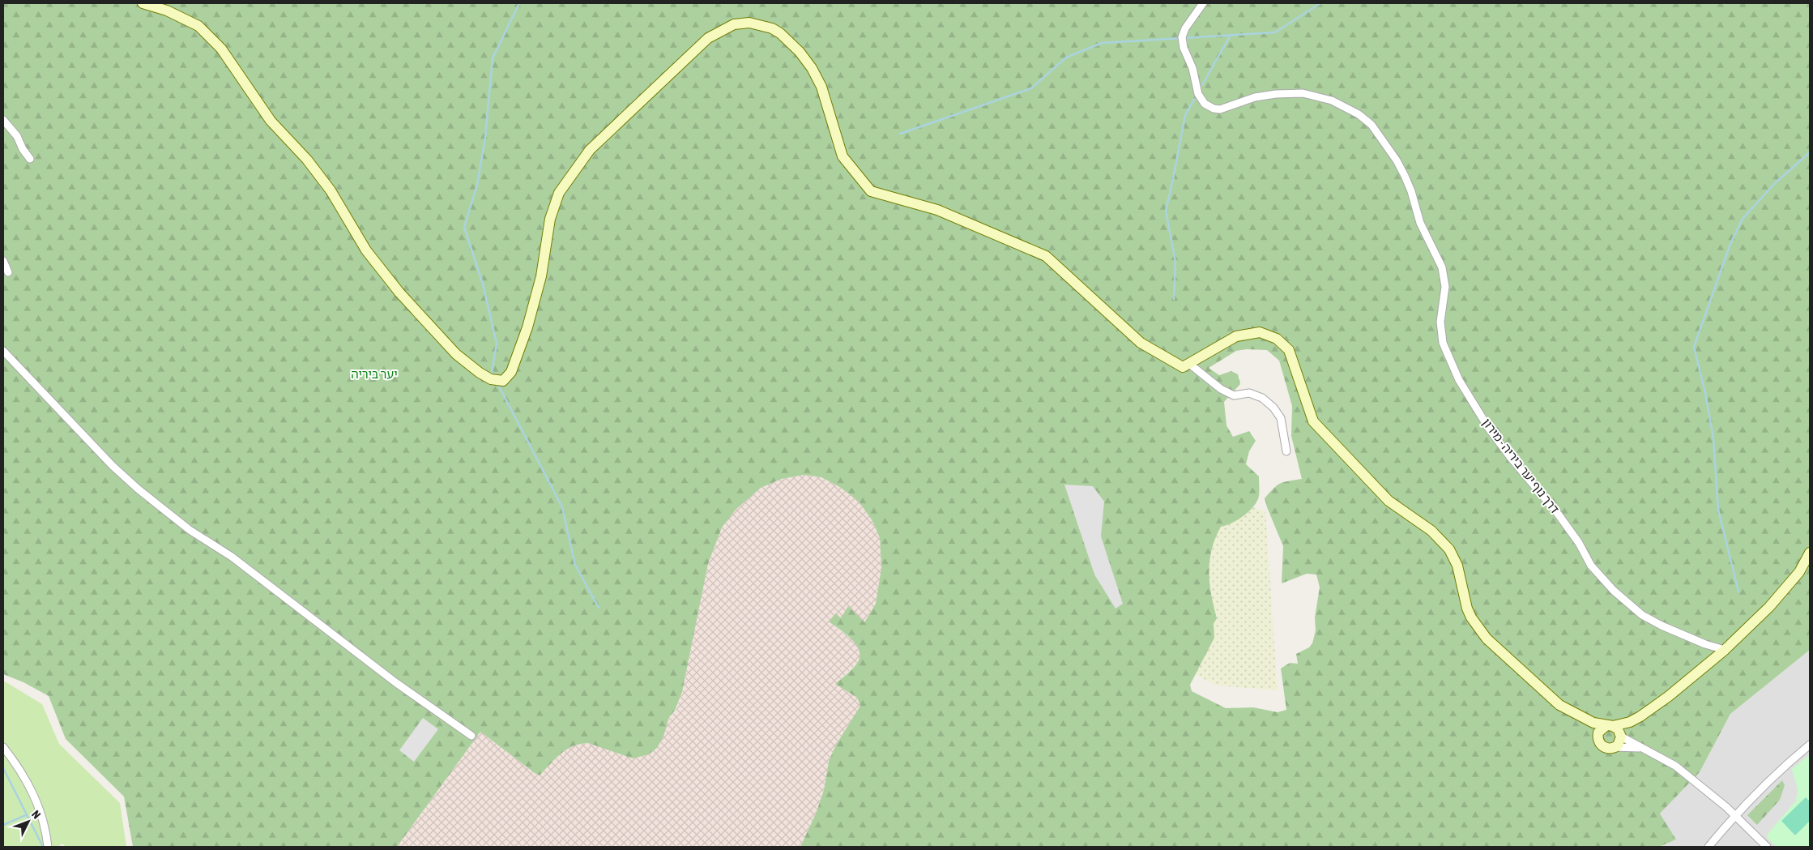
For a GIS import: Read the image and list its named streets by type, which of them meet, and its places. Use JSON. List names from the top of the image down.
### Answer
{
  "streets": {
    "street": ["דרך נוף יער ביריה - מירון"]
  },
  "parks": ["יער ביריה"],
  "north": "top right"
}
